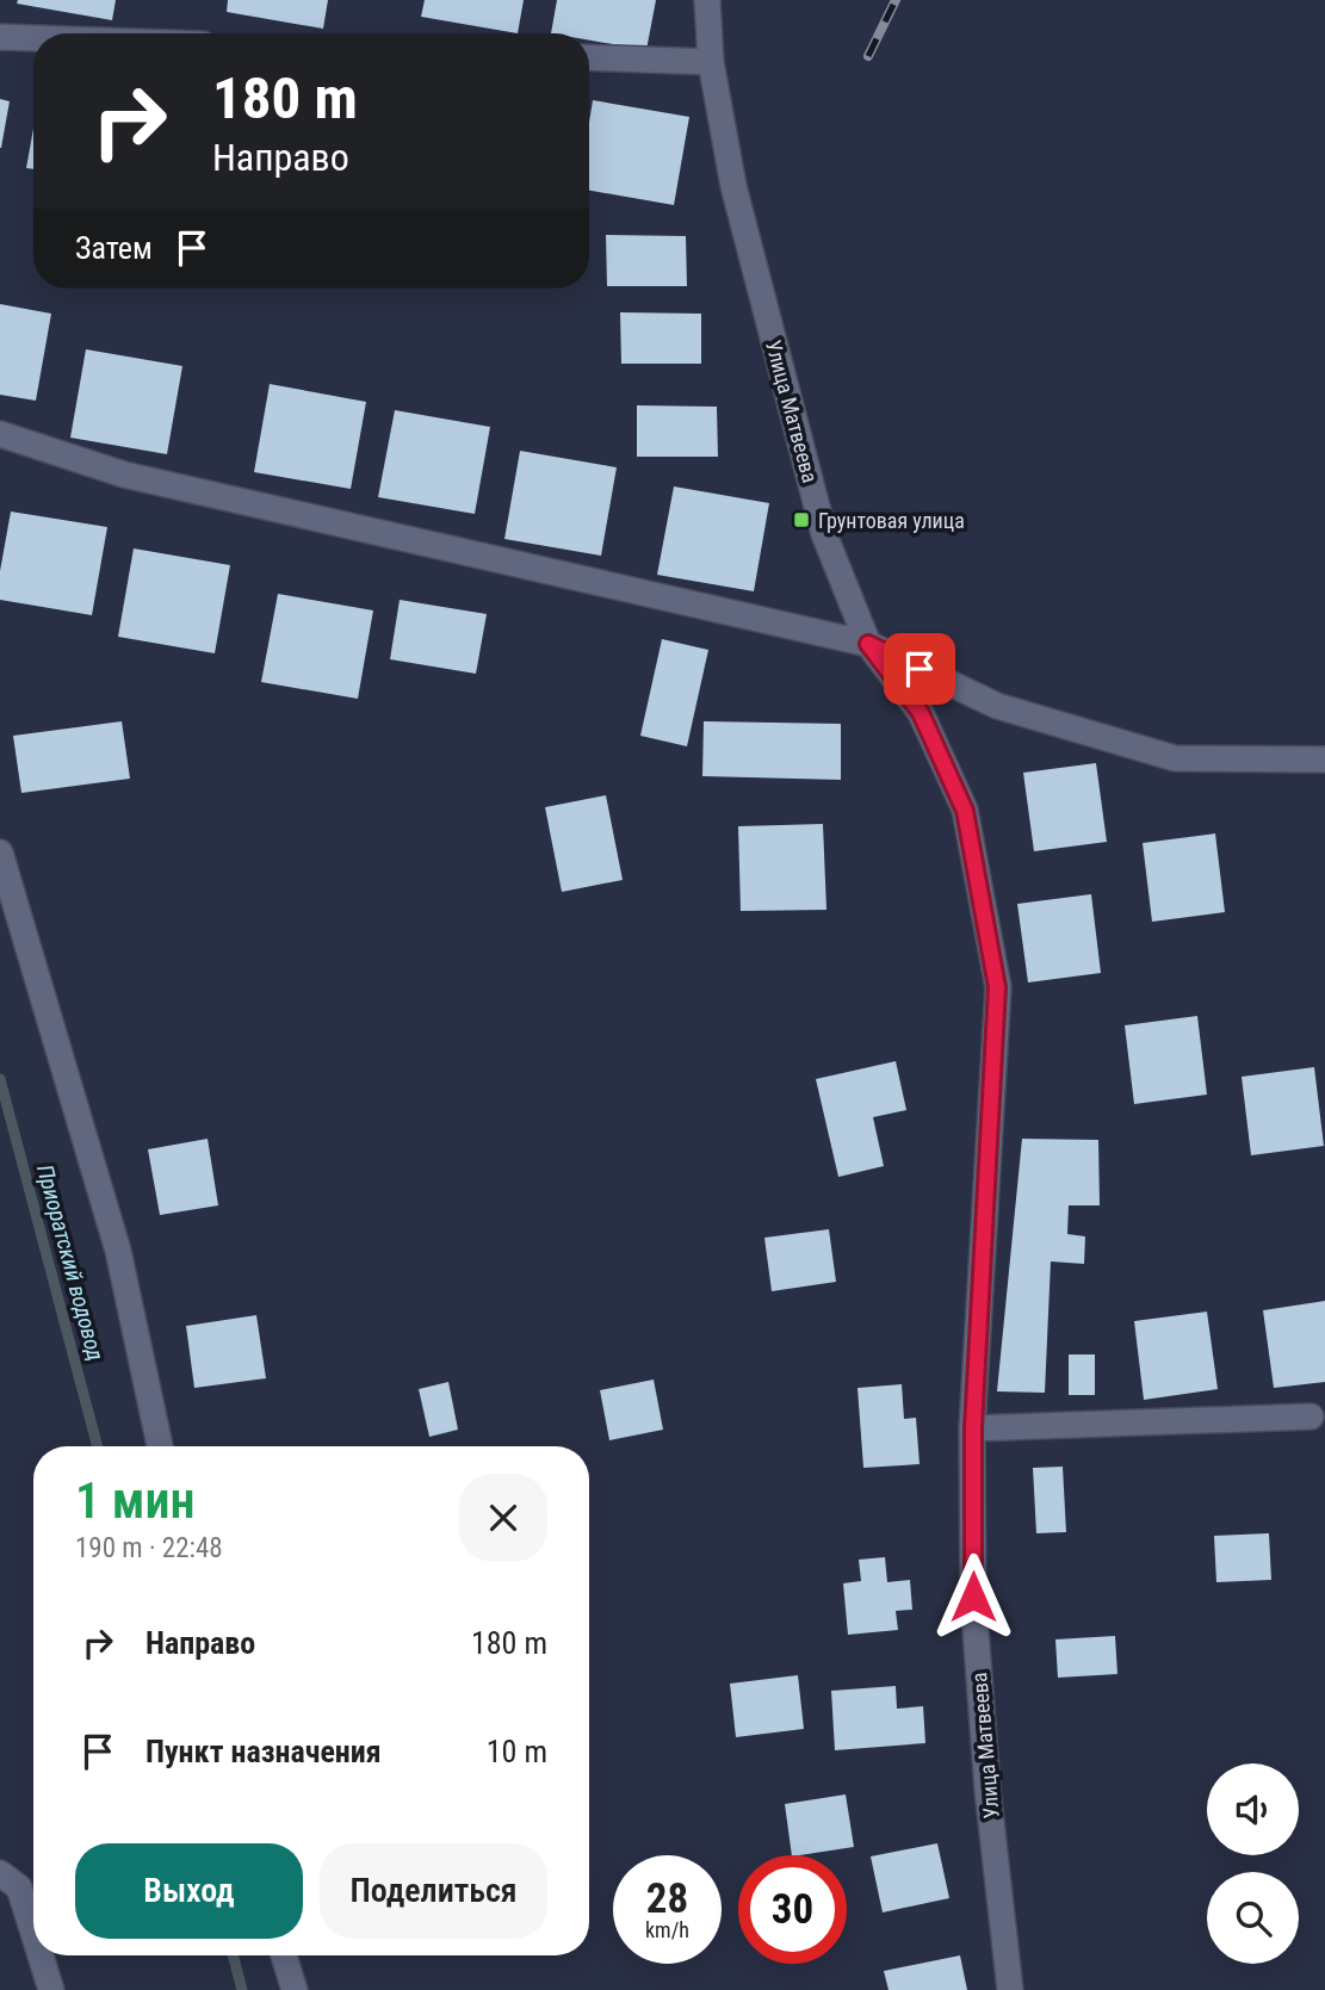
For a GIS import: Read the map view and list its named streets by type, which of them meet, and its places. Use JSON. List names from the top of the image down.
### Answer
{
  "streets": {
    "street": ["Улица Матвеева"]
  },
  "water": ["Приоратский водовод"],
  "places": {
    "transit": ["Грунтовая улица"]
  },
  "page": {
    "turn": ["180 m", "Направо"],
    "then": "Затем",
    "heading": ["1 мин", "190 m · 22:48"],
    "list": [
      {
        "name": "Направо",
        "value": "180 m"
      },
      {
        "name": "Пункт назначения",
        "value": "10 m"
      }
    ],
    "buttons": ["Выход", "Поделиться"],
    "speed": "28 km/h",
    "limit": "30"
  }
}
